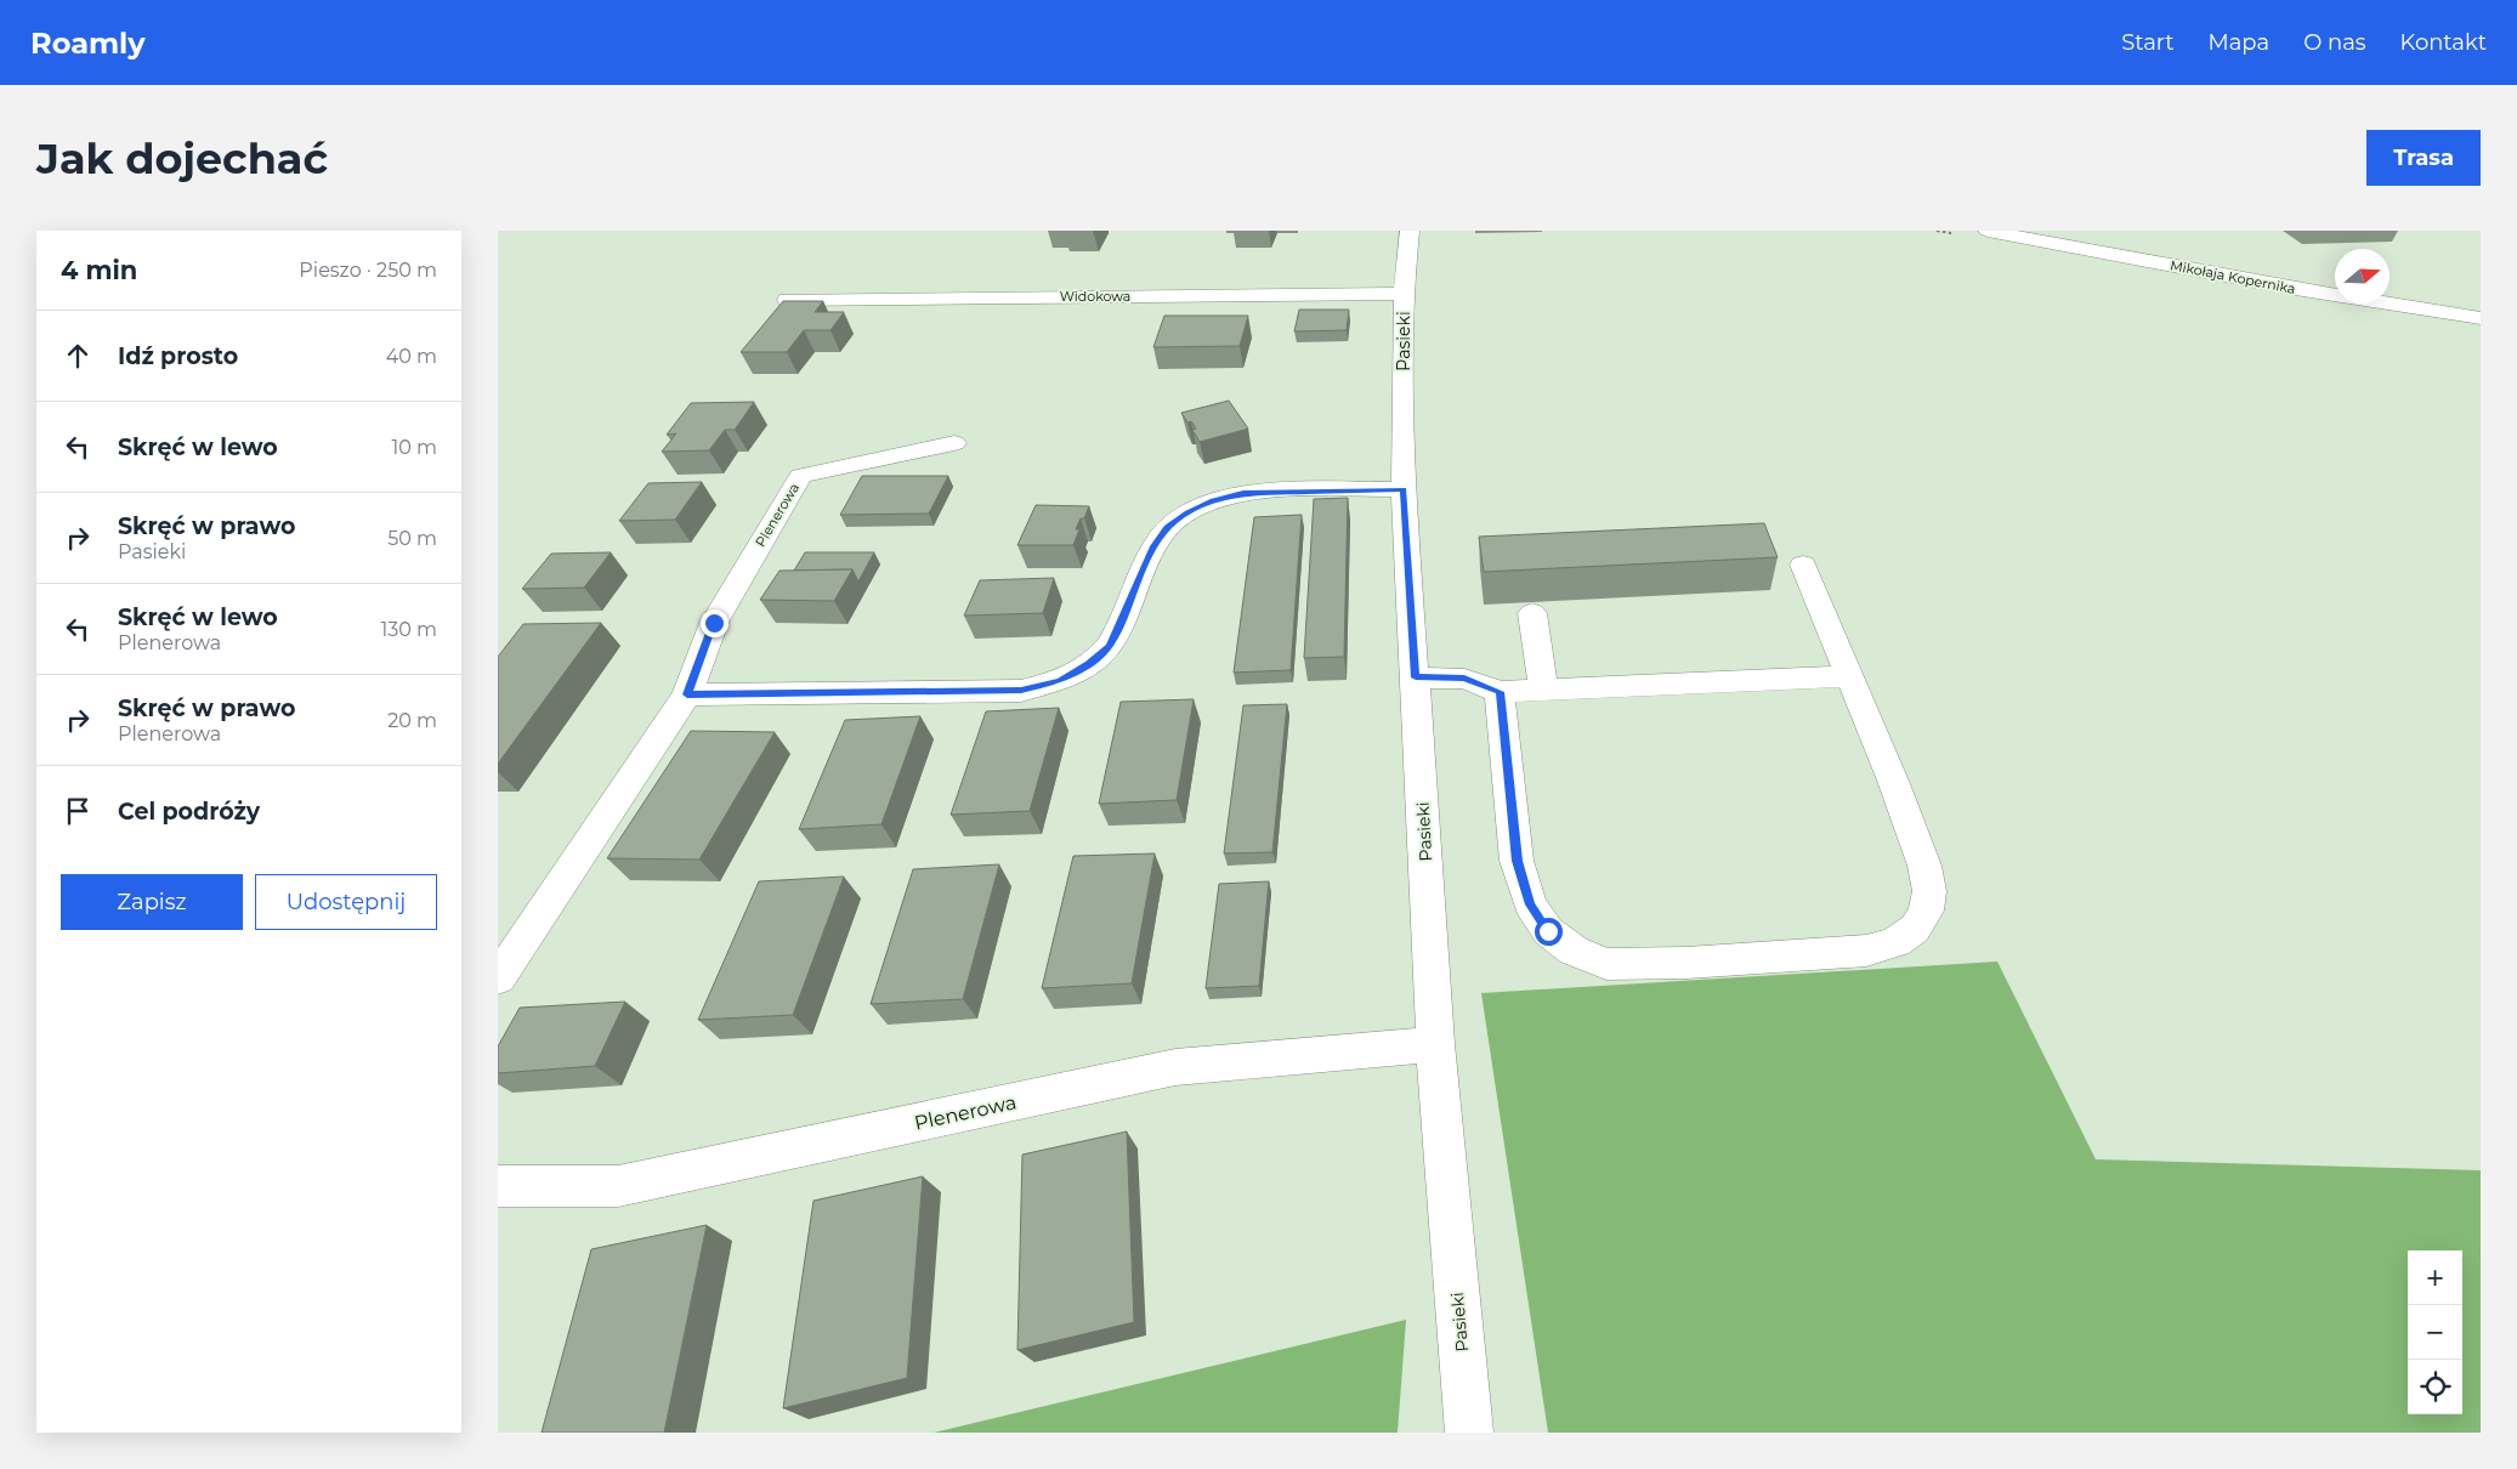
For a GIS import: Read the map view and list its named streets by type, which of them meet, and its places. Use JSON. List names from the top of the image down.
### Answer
{
  "streets": {
    "street": [
      "Mikołaja Kopernika",
      "Widokowa",
      "Pasieki",
      "Plenerowa"
    ]
  },
  "crossings": [
    ["Widokowa", "Pasieki"],
    ["Pasieki", "Plenerowa"]
  ],
  "north": "right",
  "page": {
    "header": "Roamly",
    "nav": [
      "Start",
      "Mapa",
      "O nas",
      "Kontakt"
    ],
    "buttons": [
      "Trasa",
      ["Zapisz", "Udostępnij"]
    ],
    "title": "Jak dojechać",
    "heading": ["4 min", "Pieszo · 250 m"],
    "list": [
      ["Idź prosto", "40 m"],
      ["Skręć w lewo", "10 m"],
      ["Skręć w prawo", "Pasieki", "50 m"],
      ["Skręć w lewo", "Plenerowa", "130 m"],
      ["Skręć w prawo", "Plenerowa", "20 m"],
      "Cel podróży"
    ],
    "map_buttons": ["+", "−"]
  }
}
